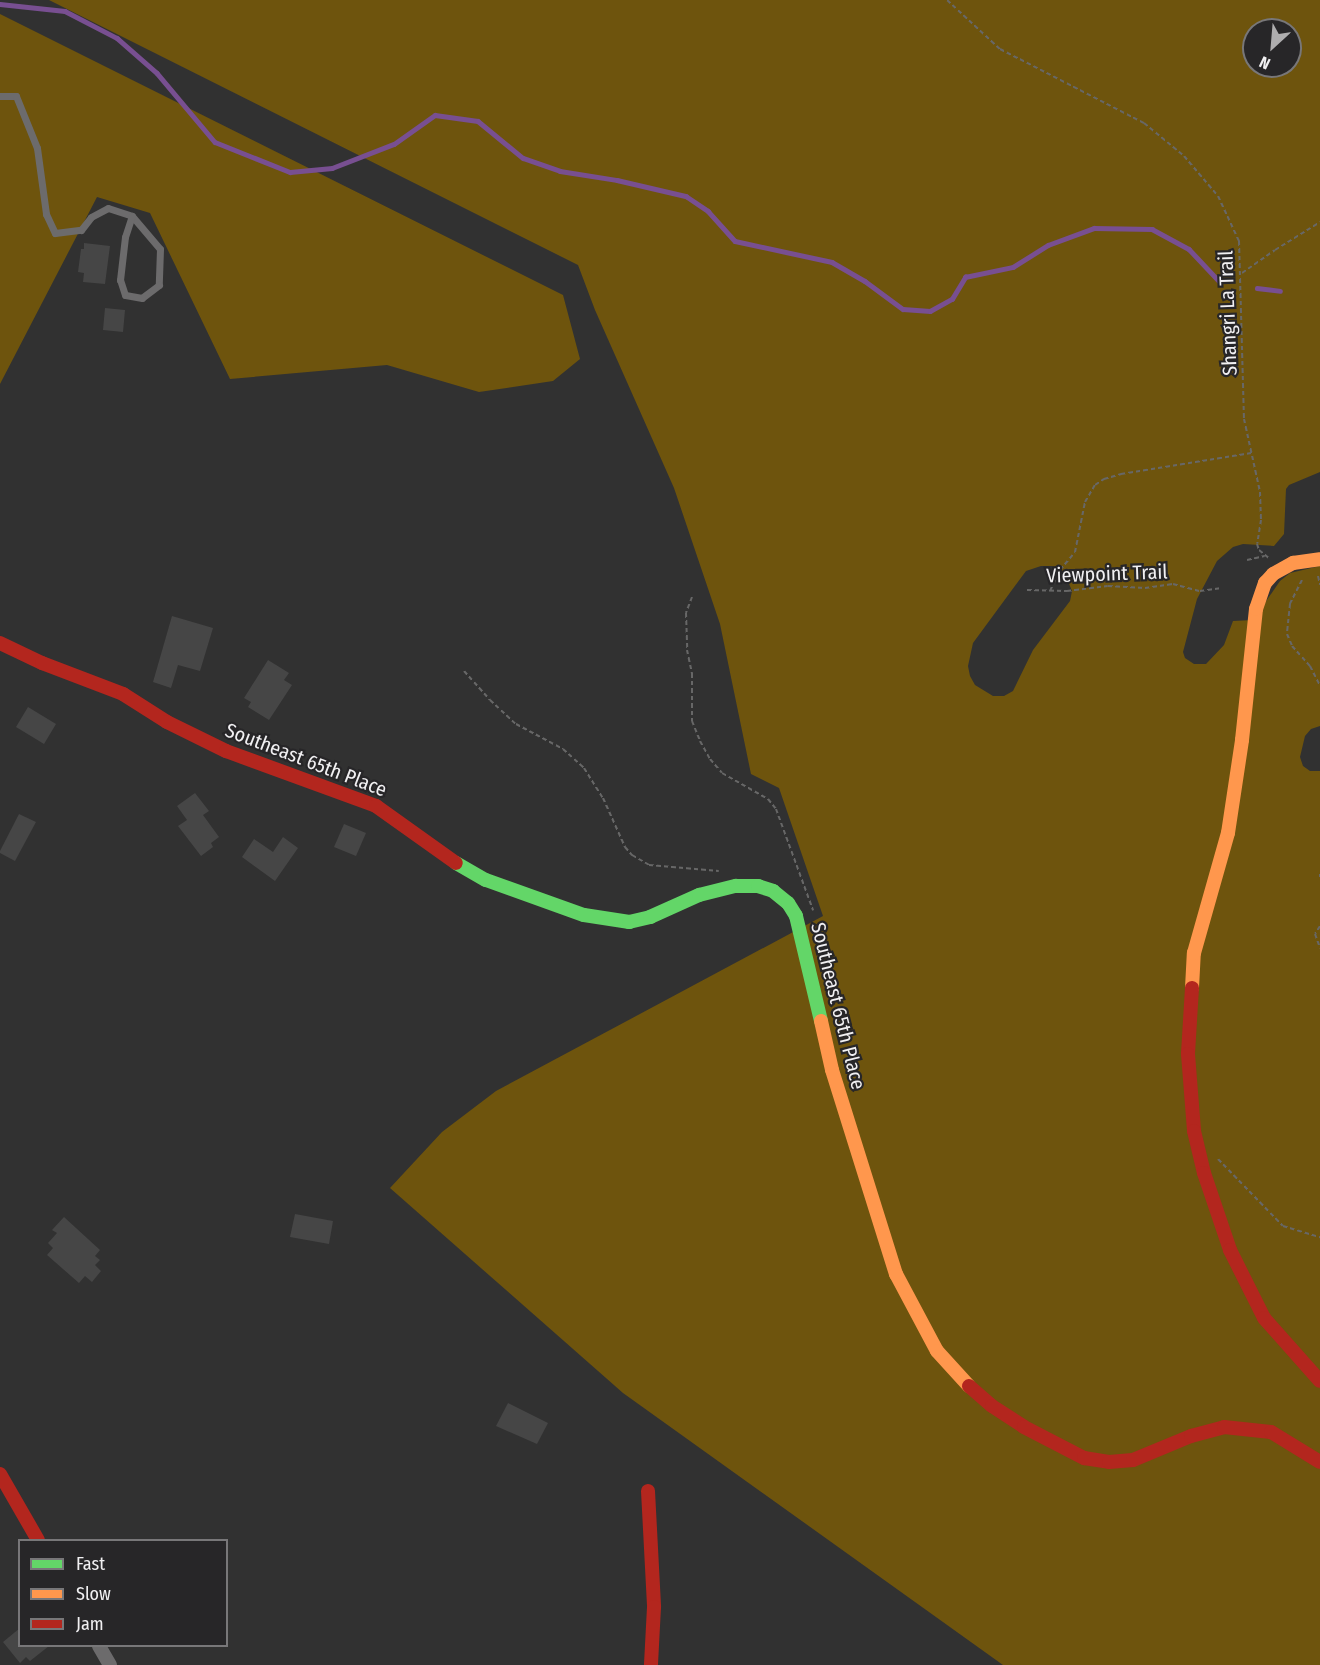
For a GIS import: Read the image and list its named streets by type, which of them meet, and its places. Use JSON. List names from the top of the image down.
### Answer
{
  "streets": {
    "street": ["Southeast 65th Place"],
    "path": ["Shangri La Trail", "Viewpoint Trail"]
  },
  "legend": ["Fast", "Slow", "Jam"],
  "north": "bottom left"
}
